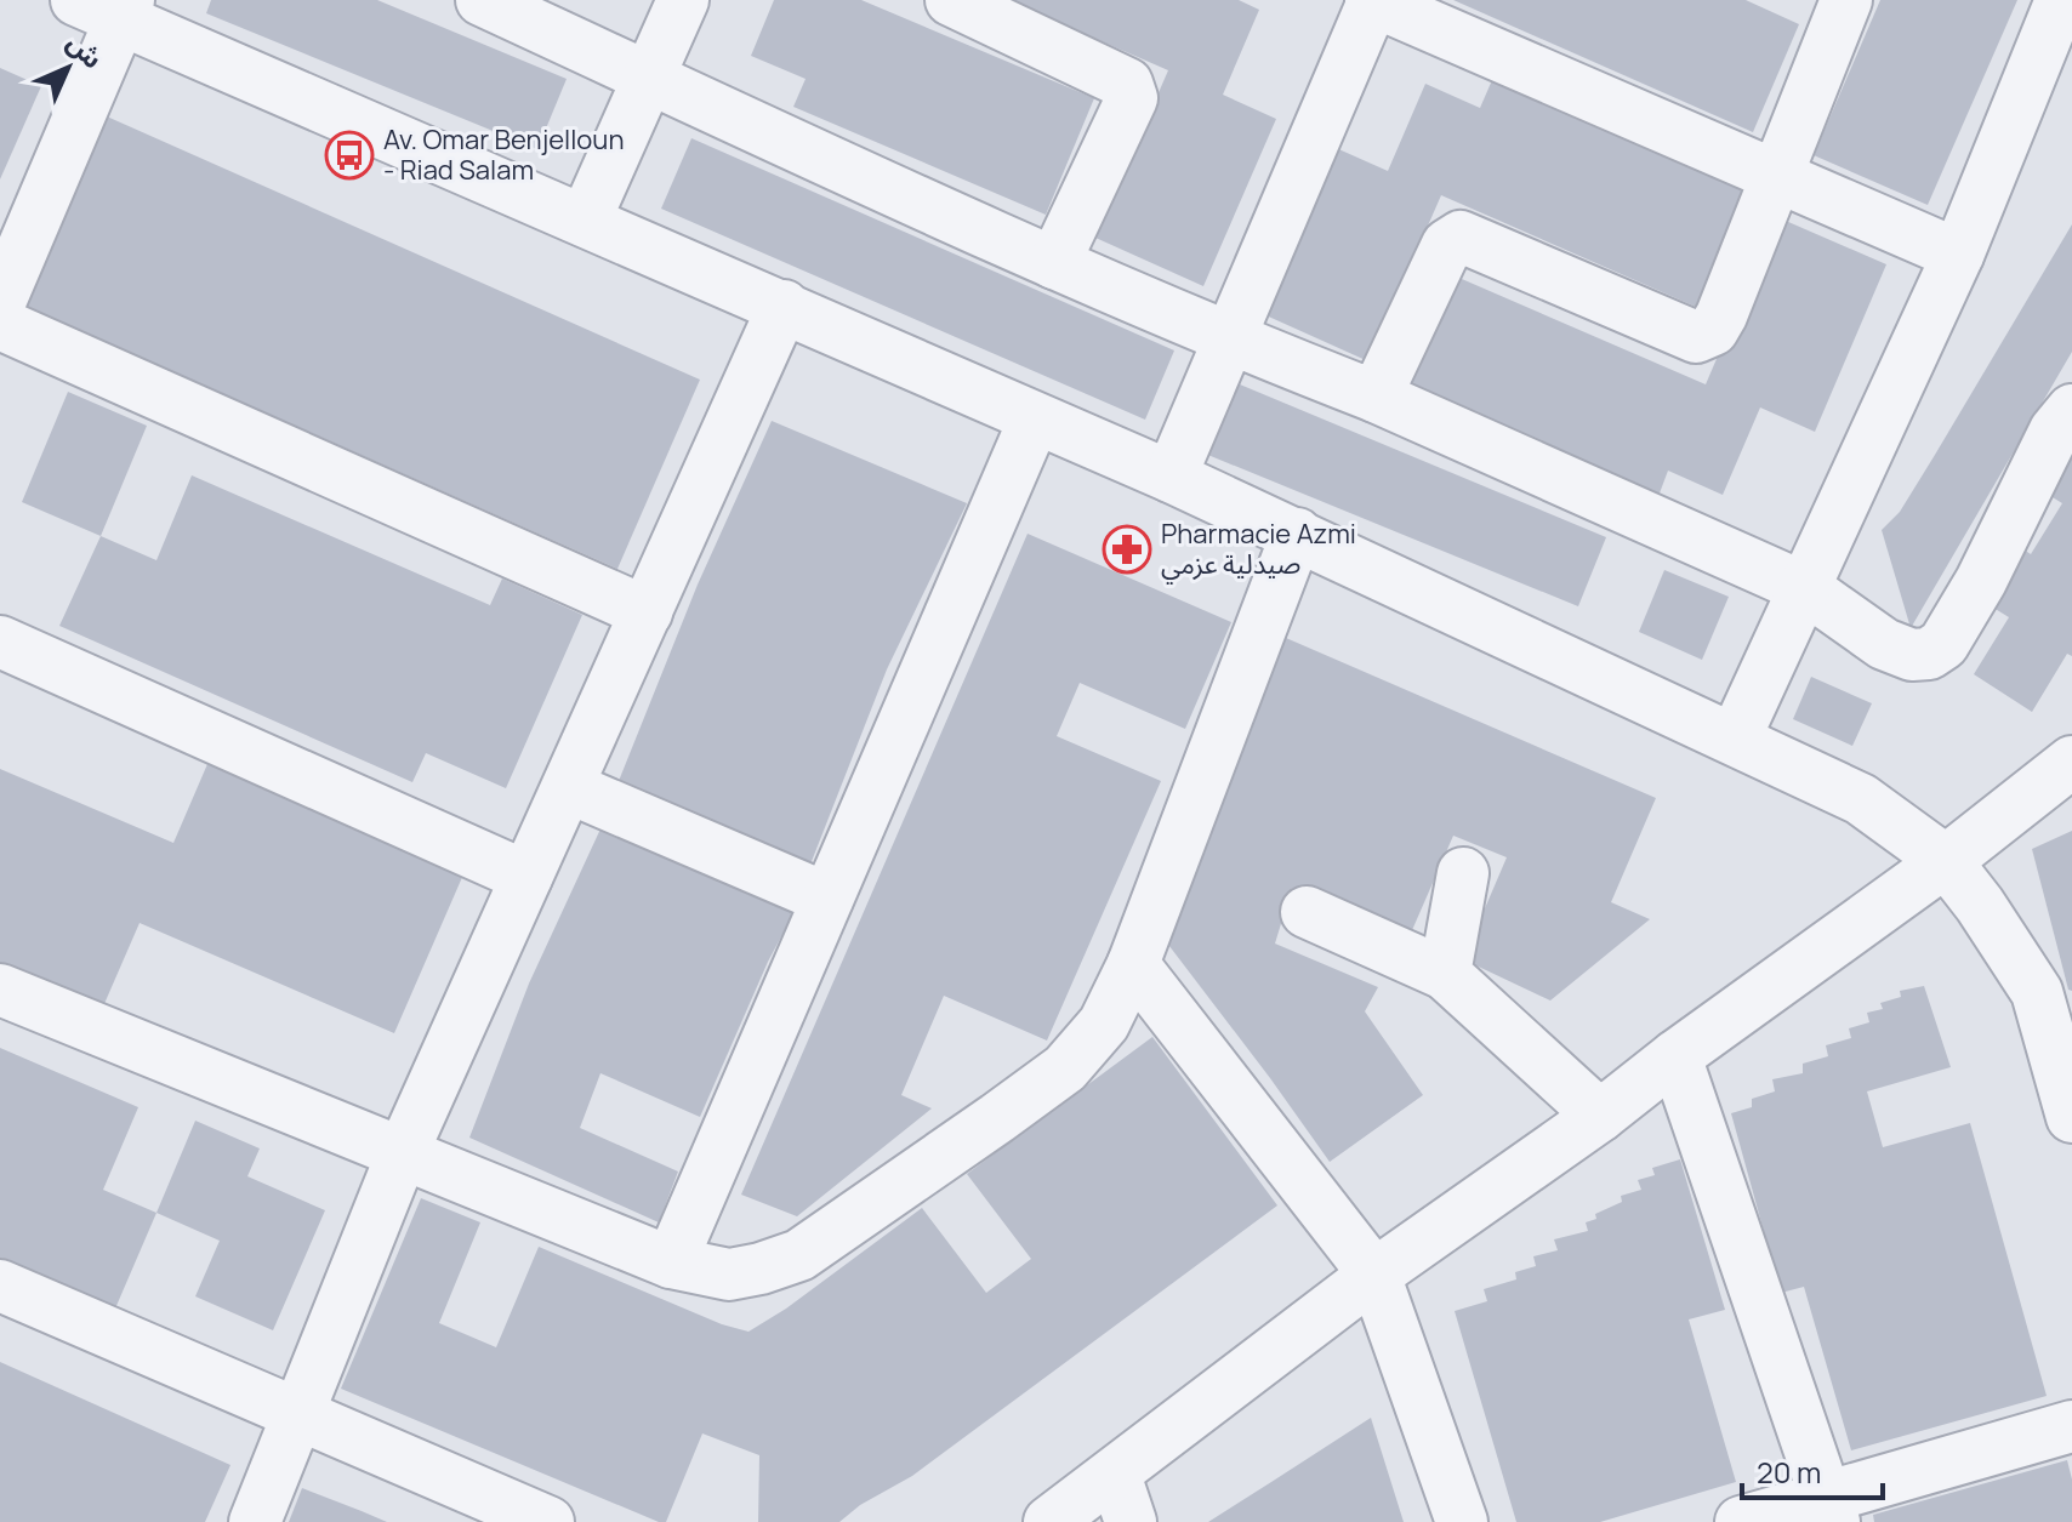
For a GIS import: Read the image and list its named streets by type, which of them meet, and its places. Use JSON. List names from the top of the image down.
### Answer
{
  "places": {
    "bus stop": ["Av. Omar Benjelloun - Riad Salam"],
    "pharmacy": ["Pharmacie Azmi صيدلية عزمي"]
  },
  "scale_bar": "20 m",
  "north": "top right"
}
